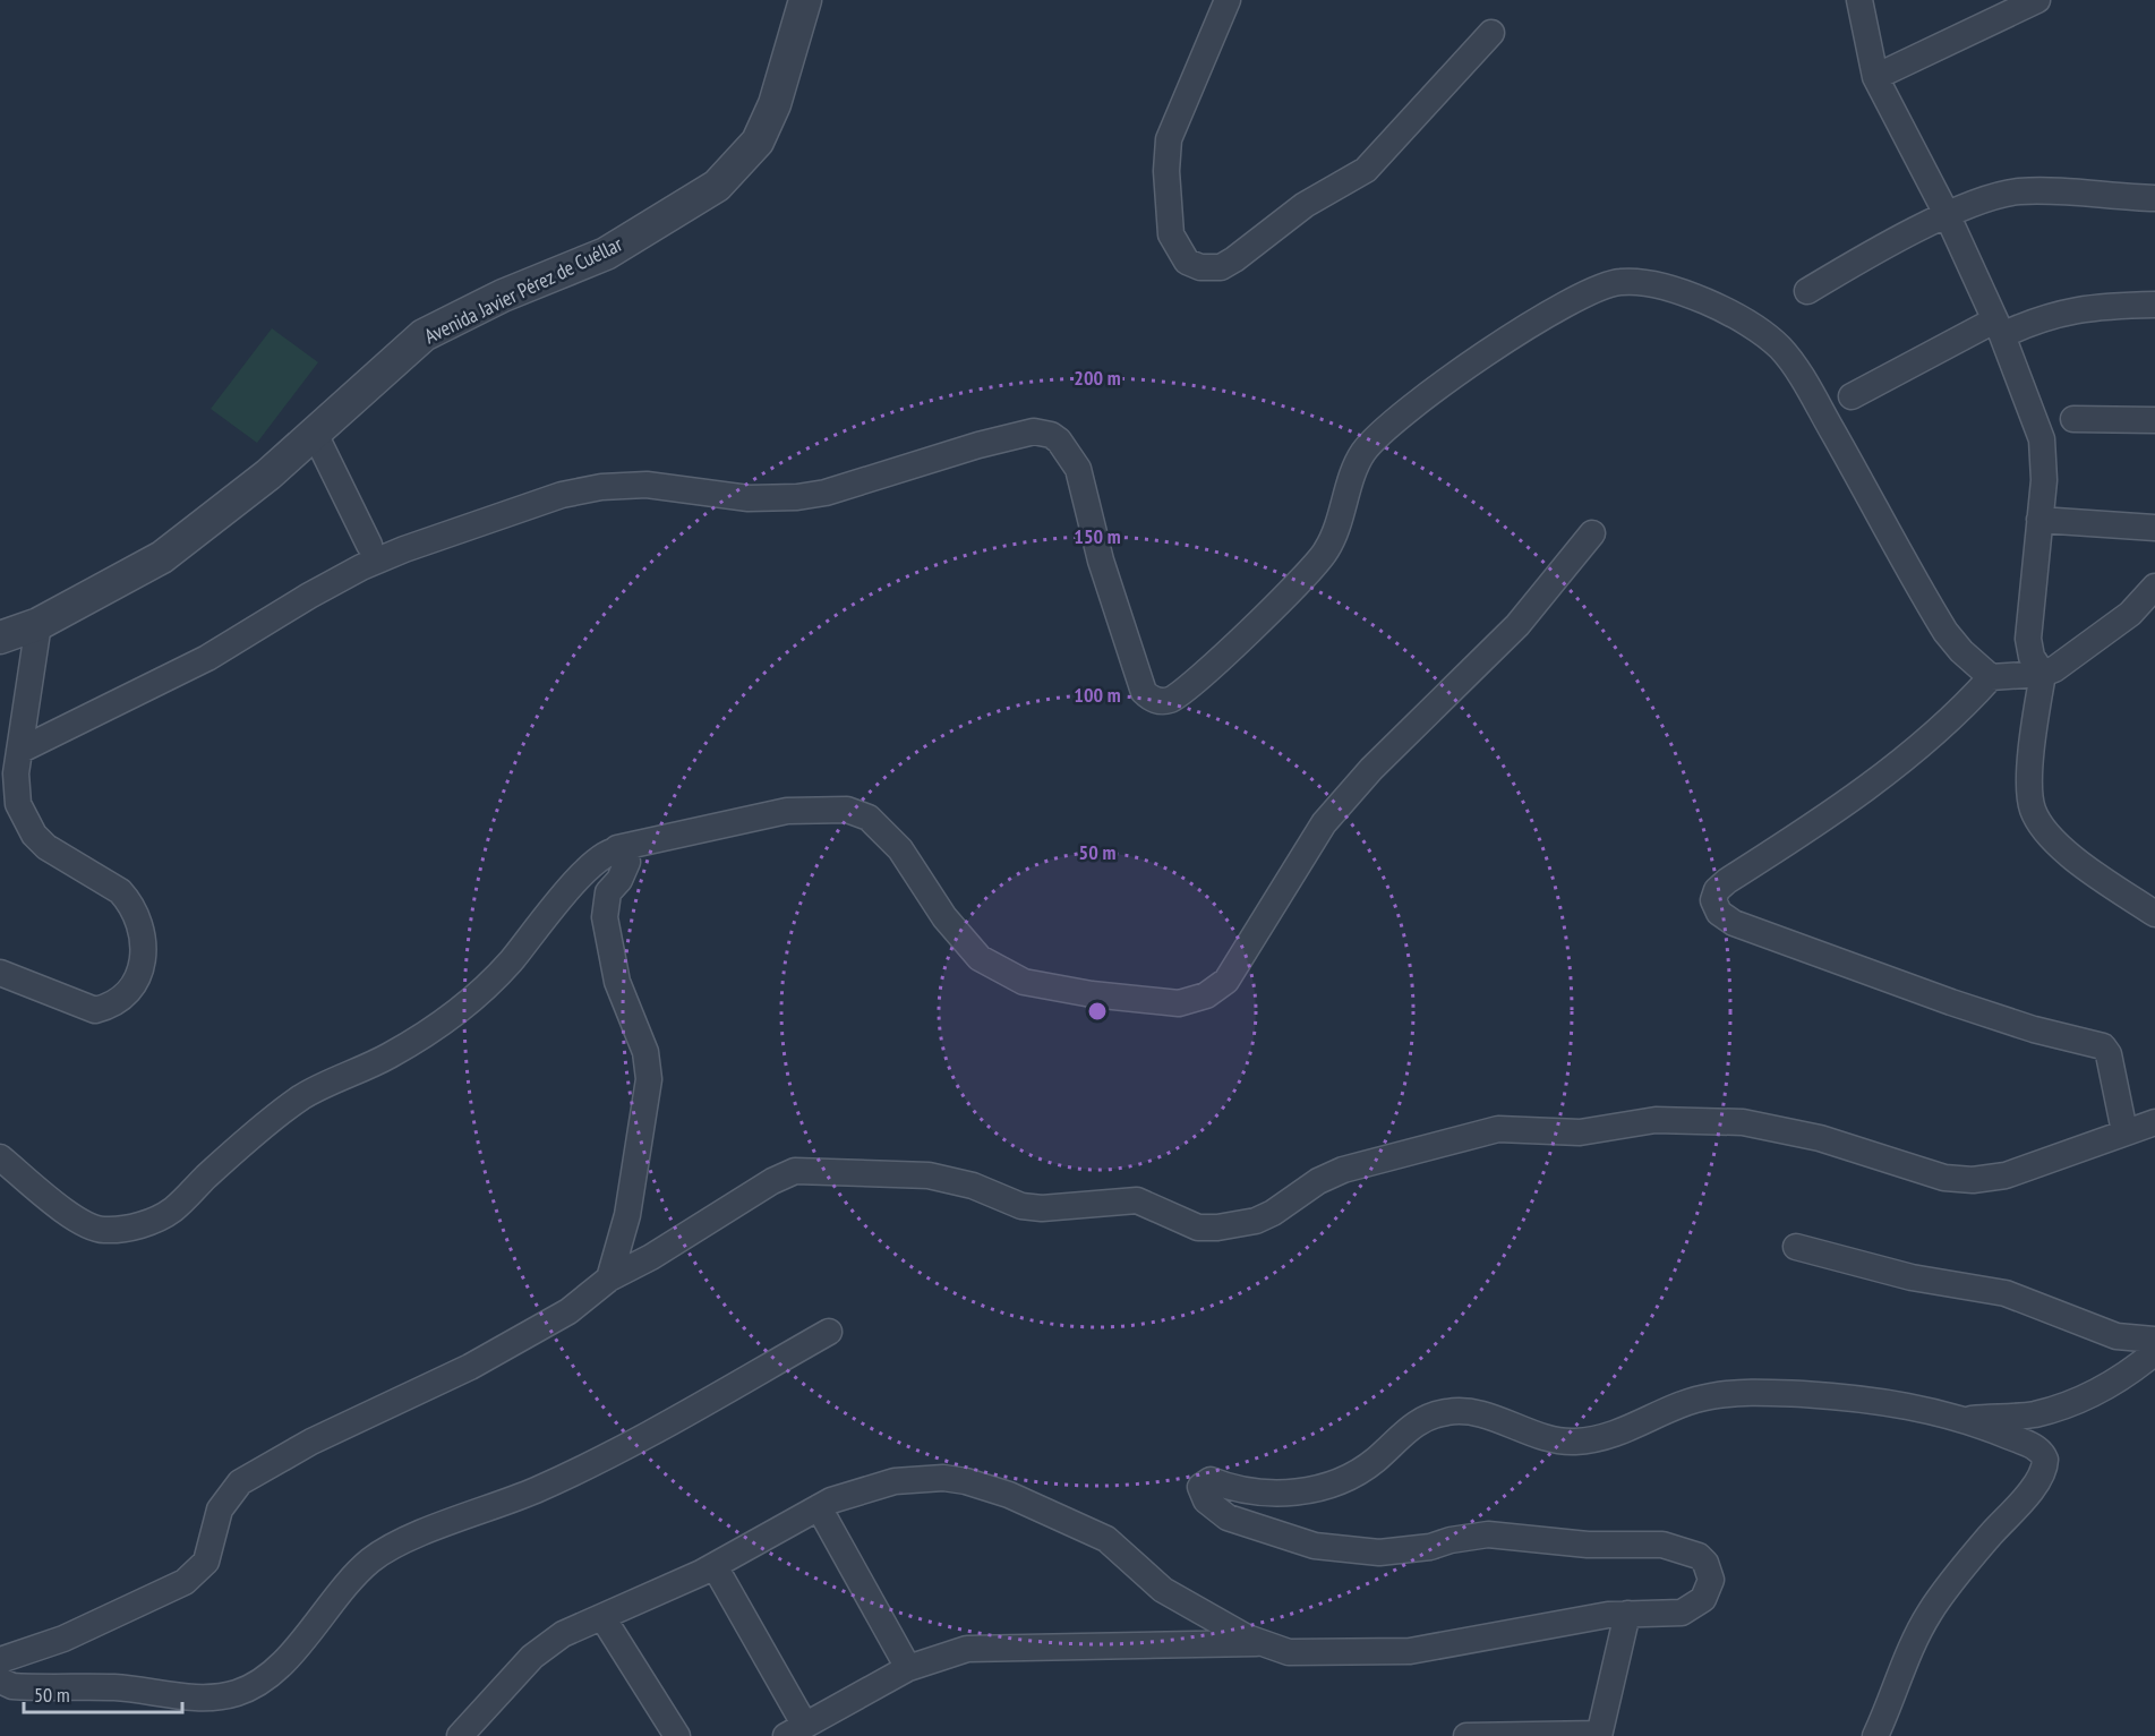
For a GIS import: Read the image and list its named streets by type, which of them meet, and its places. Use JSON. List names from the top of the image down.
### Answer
{
  "streets": {
    "street": ["Avenida Javier Pérez de Cuéllar"]
  },
  "scale_bar": "50 m",
  "rings": [
    "200 m",
    "150 m",
    "100 m",
    "50 m"
  ]
}
